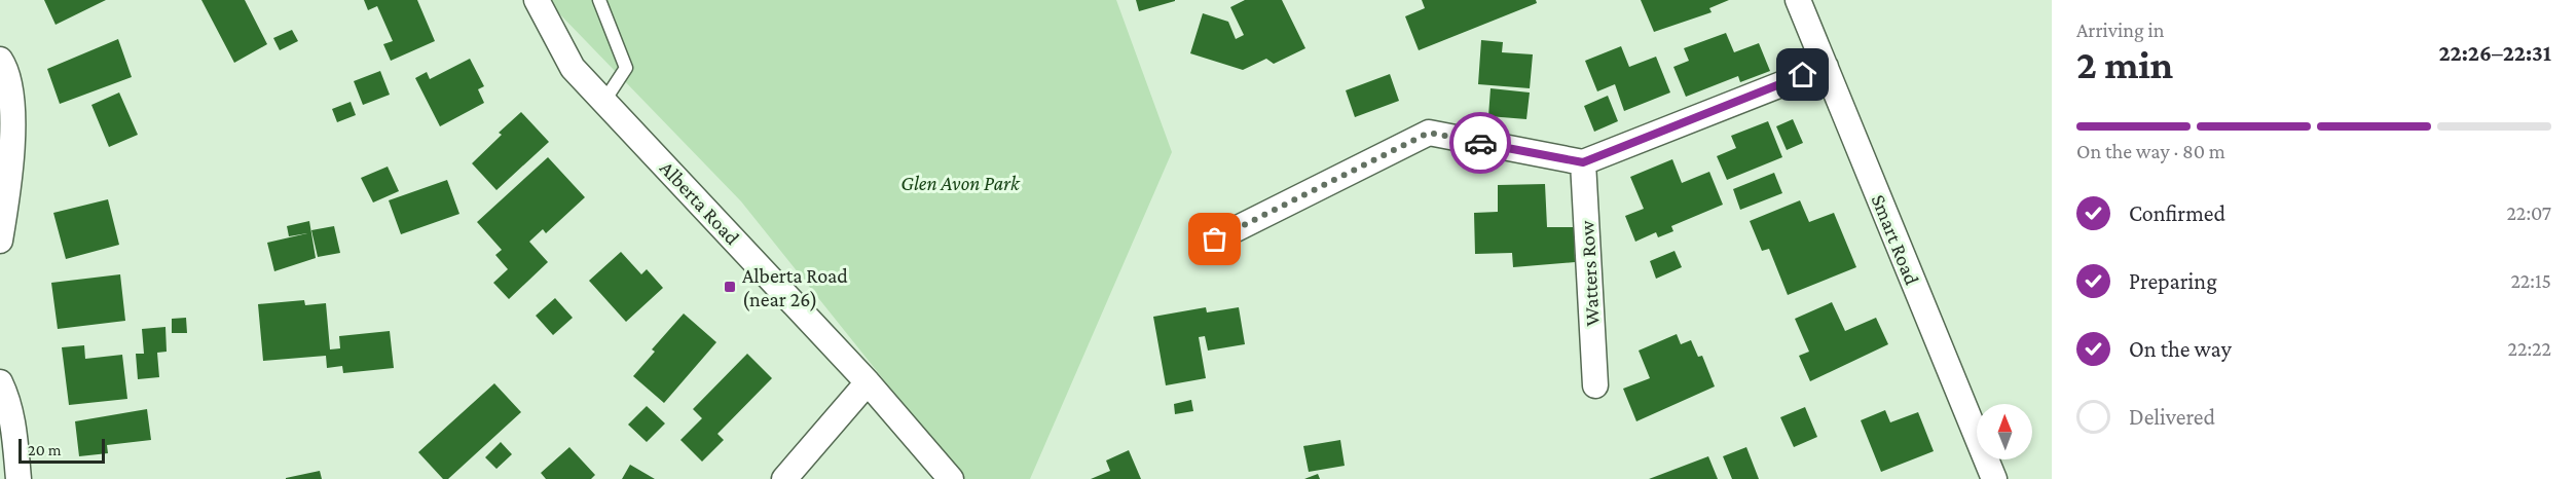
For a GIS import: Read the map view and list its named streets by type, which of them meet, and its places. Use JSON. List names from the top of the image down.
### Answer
{
  "streets": {
    "street": ["Alberta Road", "Smart Road", "Watters Row"]
  },
  "parks": ["Glen Avon Park"],
  "places": {
    "transit": ["Alberta Road (near 26)"]
  },
  "scale_bar": "20 m",
  "north": "top",
  "page": {
    "heading": ["2 min", "Arriving in", "22:26–22:31"],
    "bar": "On the way · 80 m",
    "list": [
      ["Confirmed", "22:07"],
      ["Preparing", "22:15"],
      ["On the way", "22:22"],
      "Delivered"
    ],
    "scale": "20 m"
  }
}
